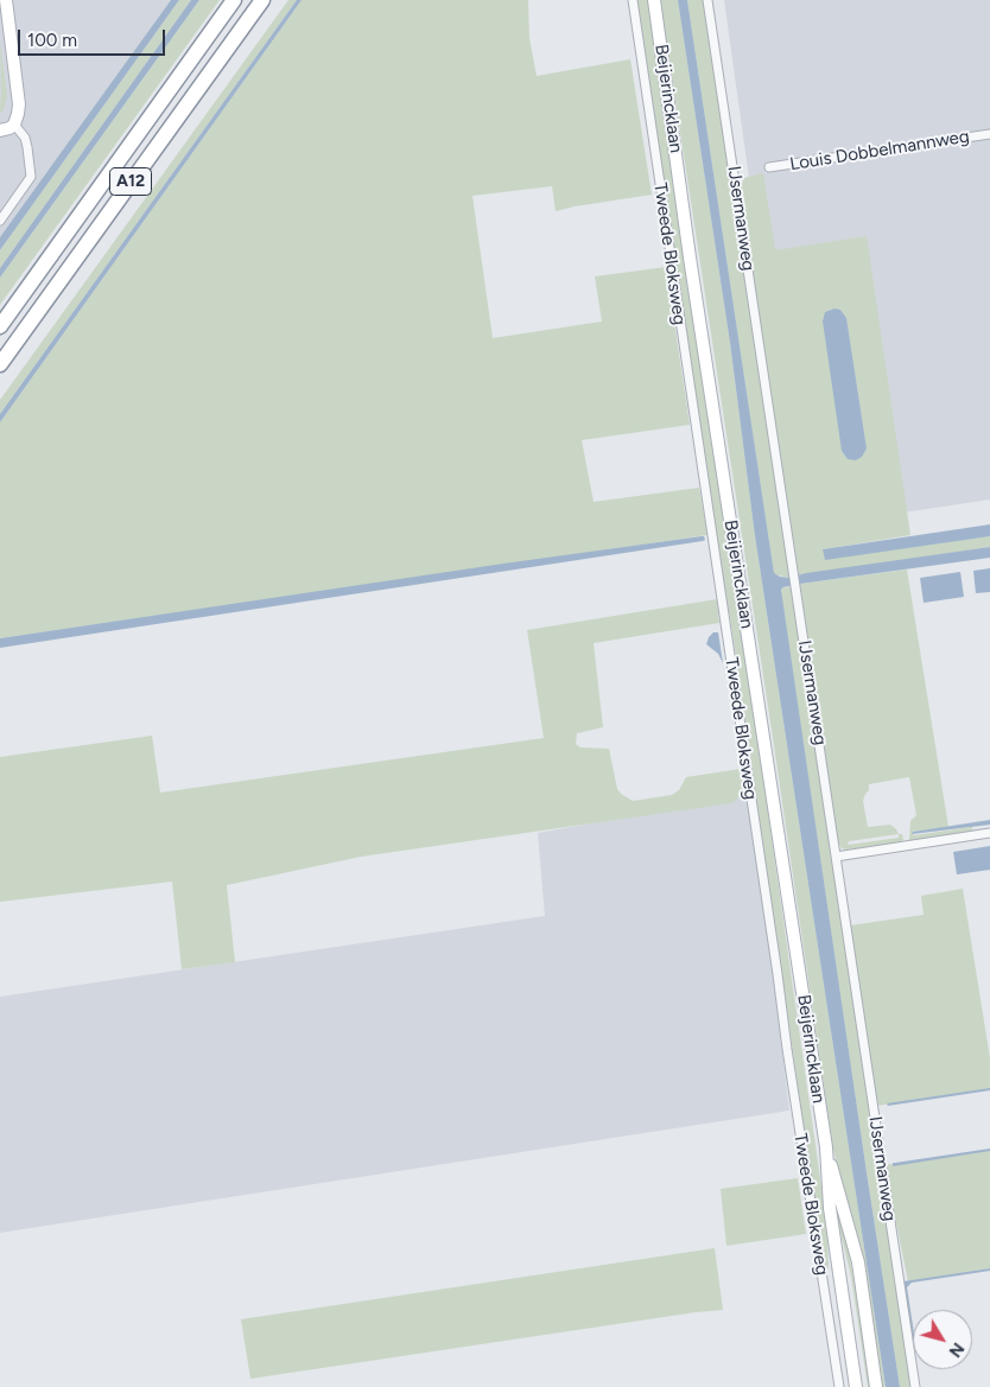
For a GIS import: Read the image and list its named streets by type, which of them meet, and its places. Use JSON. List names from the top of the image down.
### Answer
{
  "streets": {
    "highway": ["A12"],
    "main road": ["Beijerincklaan"],
    "street": ["Louis Dobbelmannweg", "IJsermanweg", "Tweede Bloksweg"]
  },
  "scale_bar": "100 m",
  "north": "bottom right"
}
